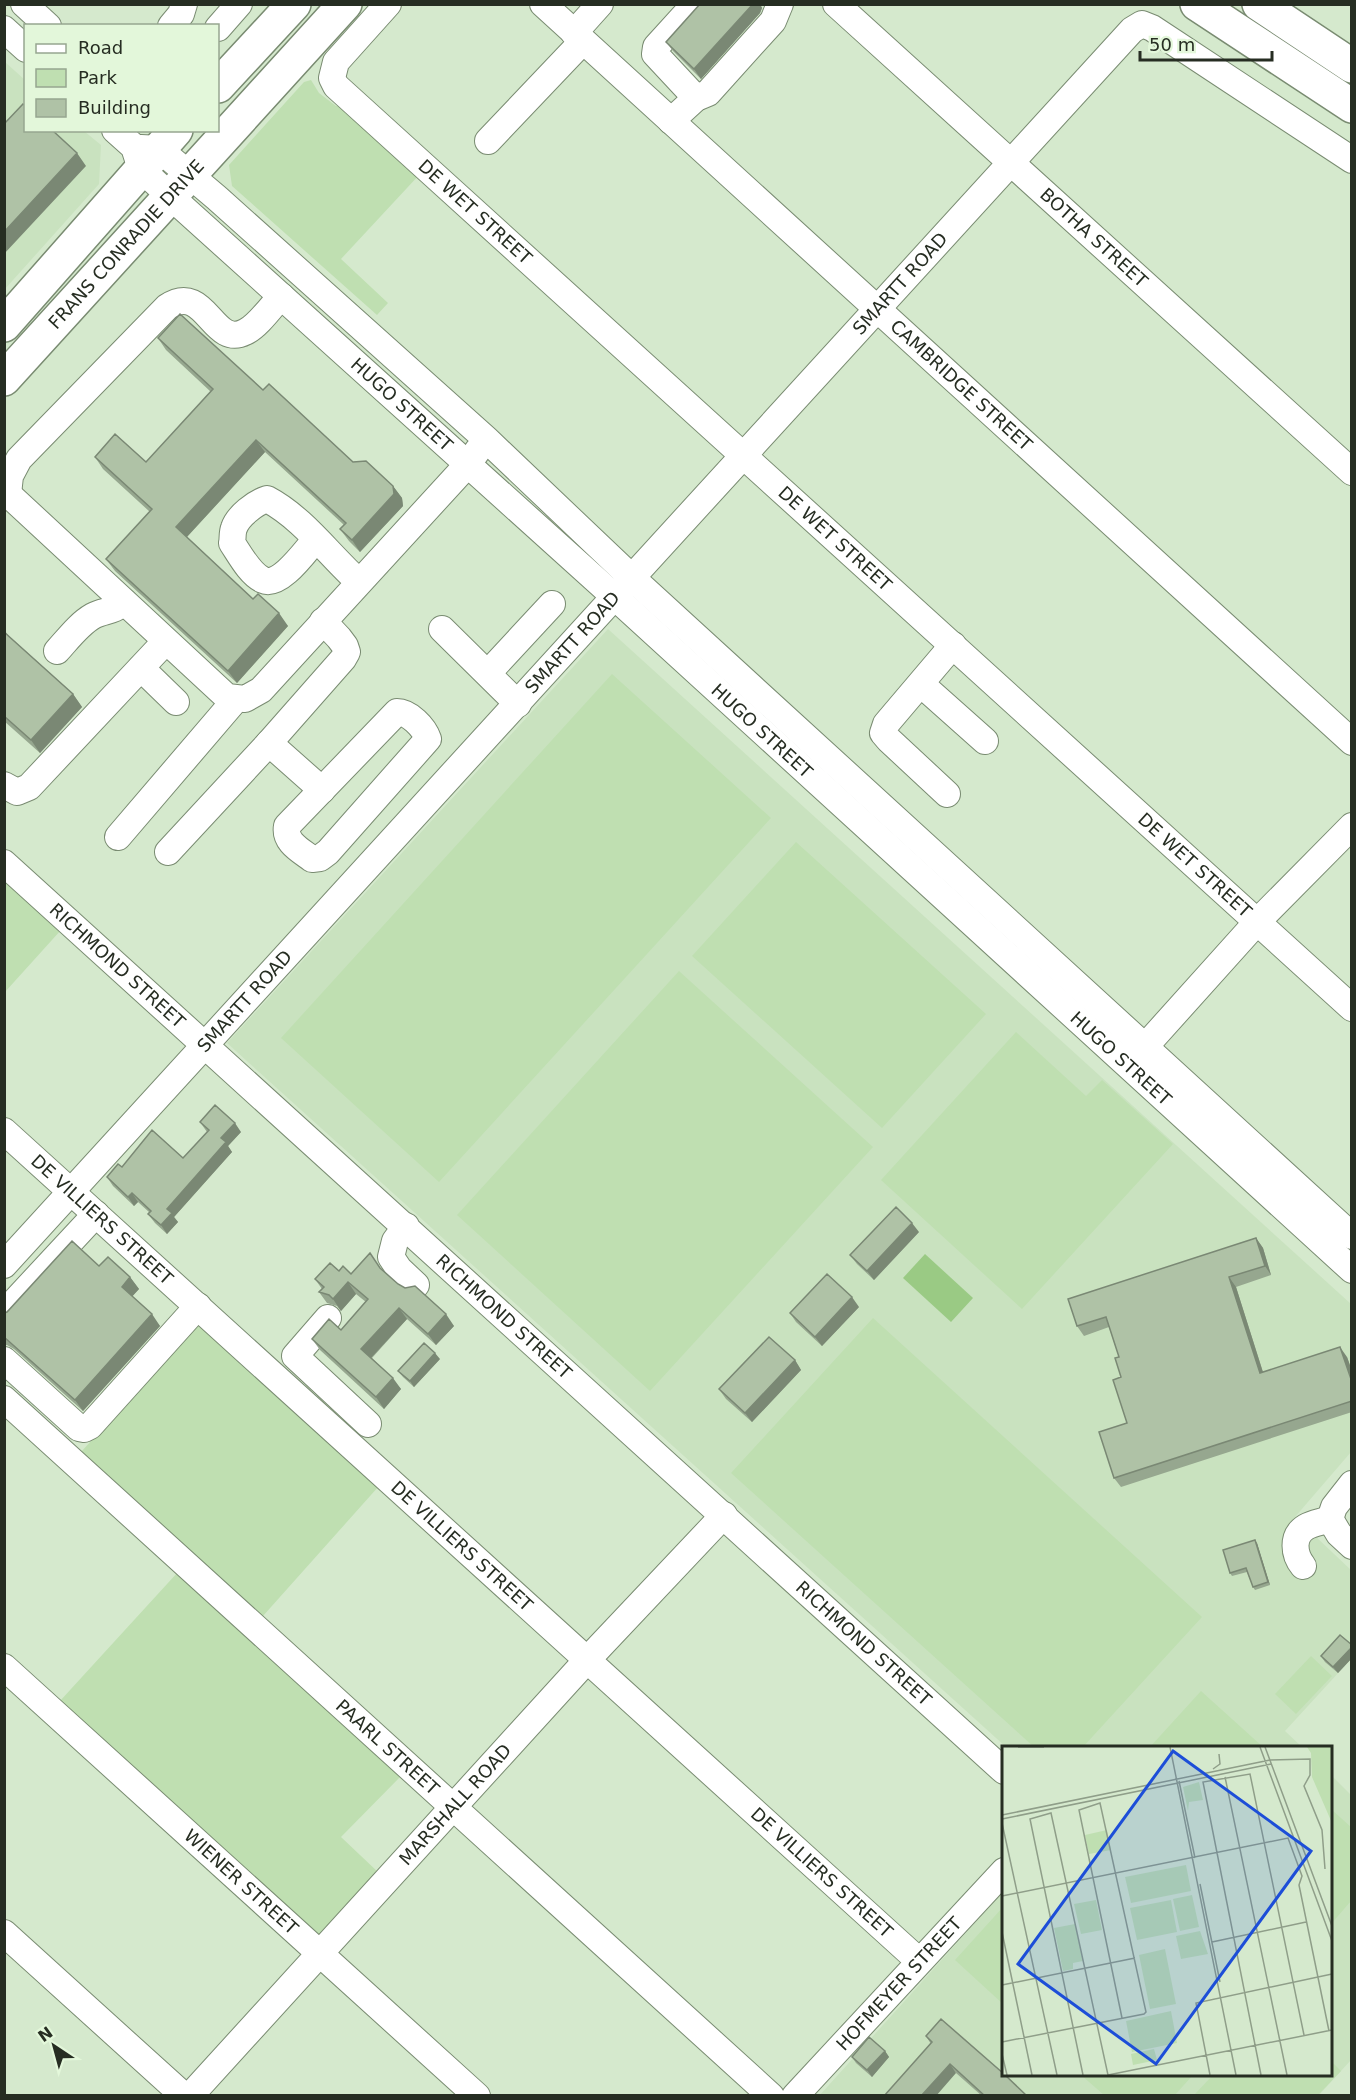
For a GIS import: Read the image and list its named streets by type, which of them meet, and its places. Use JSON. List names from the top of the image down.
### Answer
{
  "streets": {
    "main road": ["FRANS CONRADIE DRIVE"],
    "street": [
      "DE WET STREET",
      "BOTHA STREET",
      "SMARTT ROAD",
      "CAMBRIDGE STREET",
      "HUGO STREET",
      "RICHMOND STREET",
      "DE VILLIERS STREET",
      "PAARL STREET",
      "MARSHALL ROAD",
      "WIENER STREET",
      "HOFMEYER STREET"
    ]
  },
  "crossings": [
    ["DE WET STREET", "SMARTT ROAD"],
    ["BOTHA STREET", "SMARTT ROAD"],
    ["FRANS CONRADIE DRIVE", "HUGO STREET"],
    ["SMARTT ROAD", "CAMBRIDGE STREET"],
    ["SMARTT ROAD", "HUGO STREET"],
    ["SMARTT ROAD", "RICHMOND STREET"],
    ["SMARTT ROAD", "DE VILLIERS STREET"],
    ["RICHMOND STREET", "MARSHALL ROAD"],
    ["DE VILLIERS STREET", "MARSHALL ROAD"],
    ["DE VILLIERS STREET", "HOFMEYER STREET"],
    ["PAARL STREET", "MARSHALL ROAD"],
    ["MARSHALL ROAD", "WIENER STREET"]
  ],
  "legend": ["Road", "Park", "Building"],
  "scale_bar": "50 m",
  "north": "top left"
}
